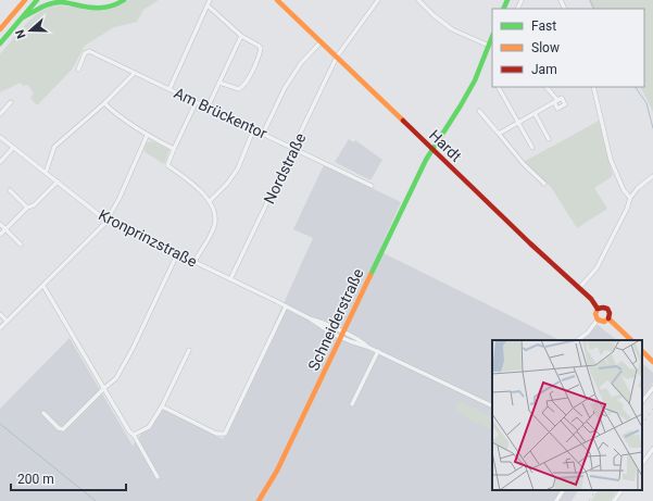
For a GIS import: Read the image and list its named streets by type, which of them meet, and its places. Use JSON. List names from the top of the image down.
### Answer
{
  "streets": {
    "main road": ["Hardt", "Schneiderstraße"],
    "street": ["Am Brückentor", "Nordstraße", "Kronprinzstraße"]
  },
  "crossings": [
    ["Am Brückentor", "Nordstraße"],
    ["Hardt", "Nordstraße"],
    ["Hardt", "Schneiderstraße"],
    ["Nordstraße", "Kronprinzstraße"],
    ["Kronprinzstraße", "Schneiderstraße"]
  ],
  "legend": ["Fast", "Slow", "Jam"],
  "scale_bar": "200 m",
  "north": "left"
}
